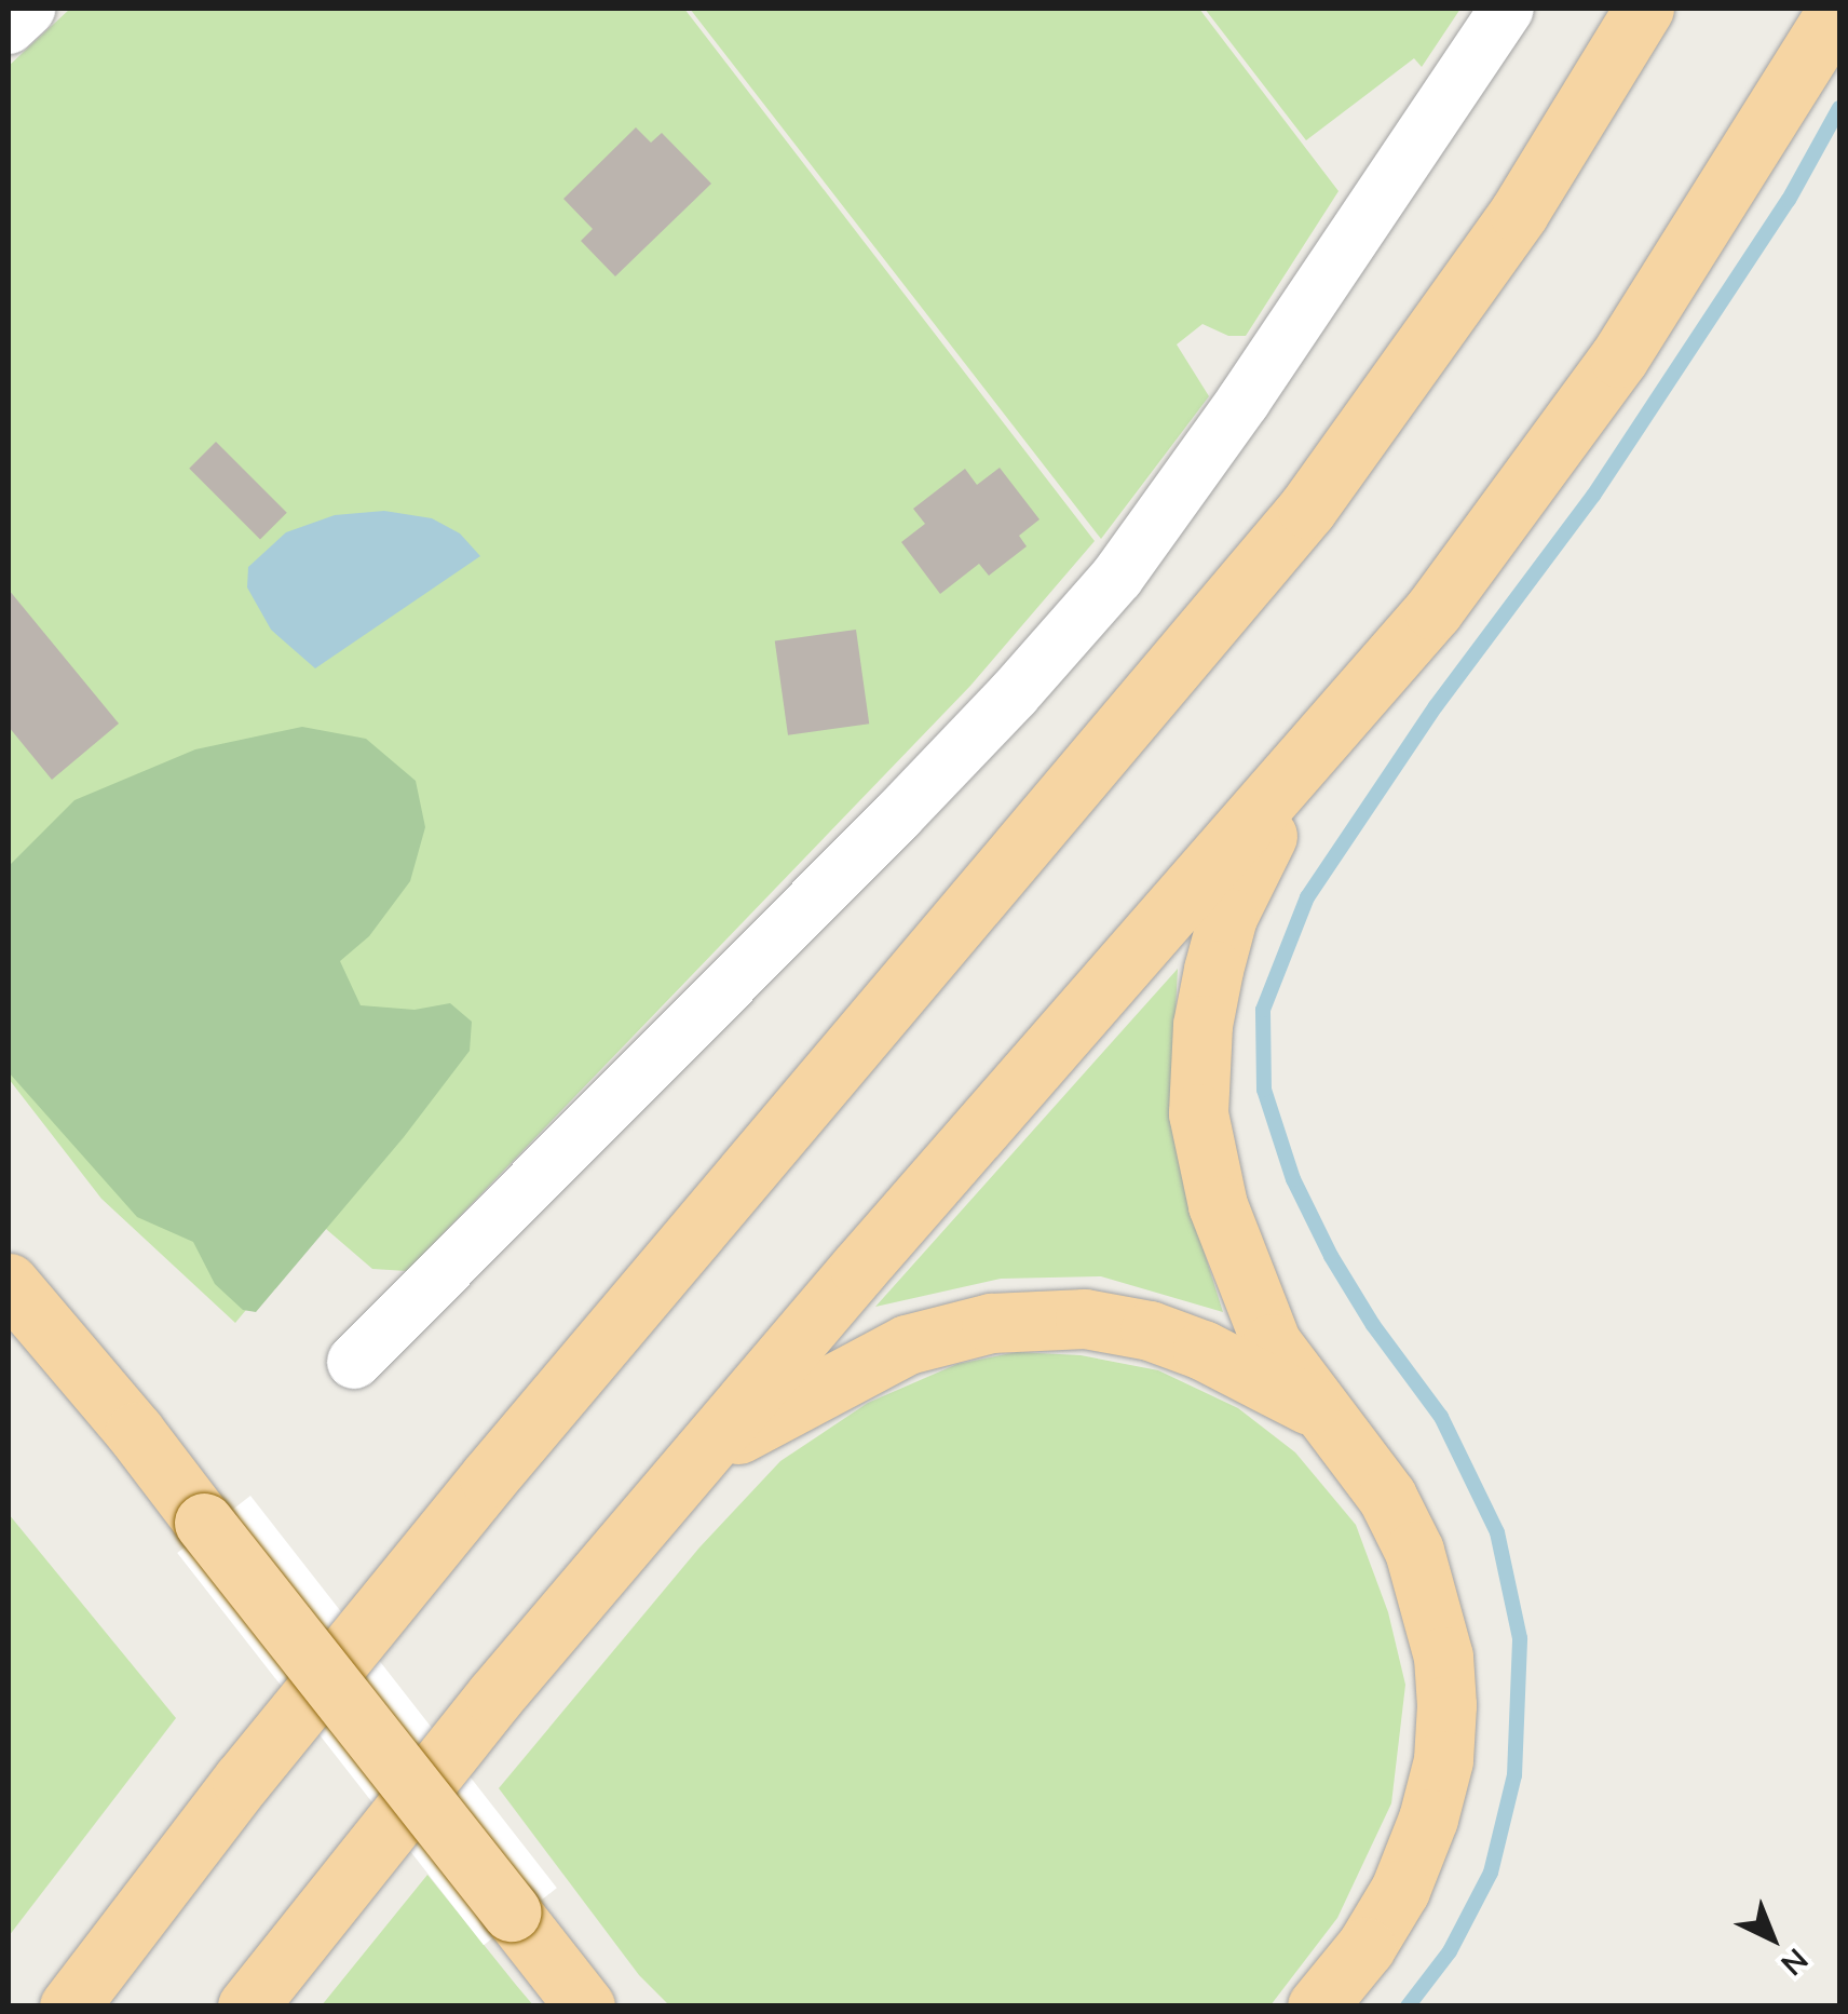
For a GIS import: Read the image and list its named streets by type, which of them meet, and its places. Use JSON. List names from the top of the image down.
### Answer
{
  "north": "bottom right"
}
